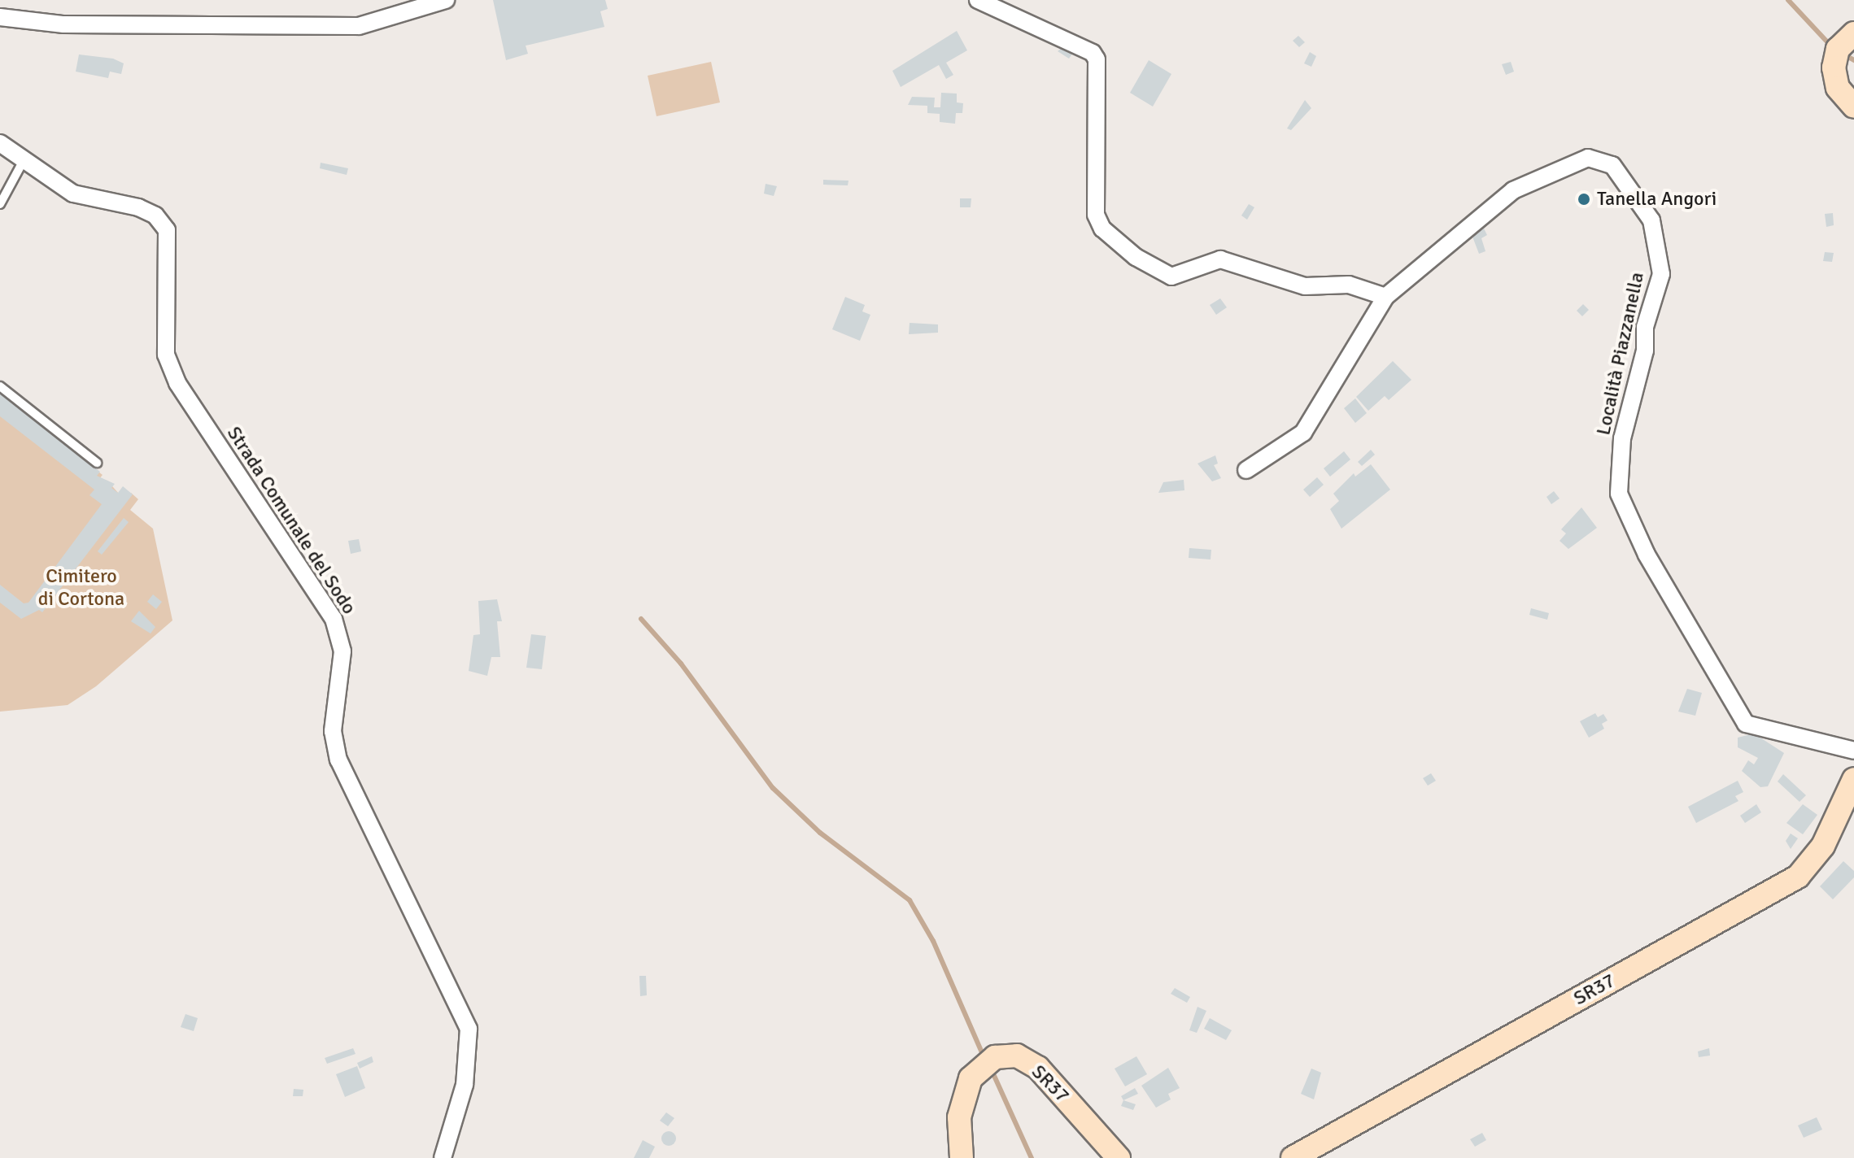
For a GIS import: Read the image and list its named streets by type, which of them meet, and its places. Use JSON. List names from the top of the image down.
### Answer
{
  "streets": {
    "street": ["Località Piazzanella", "Strada Comunale del Sodo", "SR37"]
  },
  "parks": ["Cimitero di Cortona"],
  "places": ["Tanella Angori"]
}
